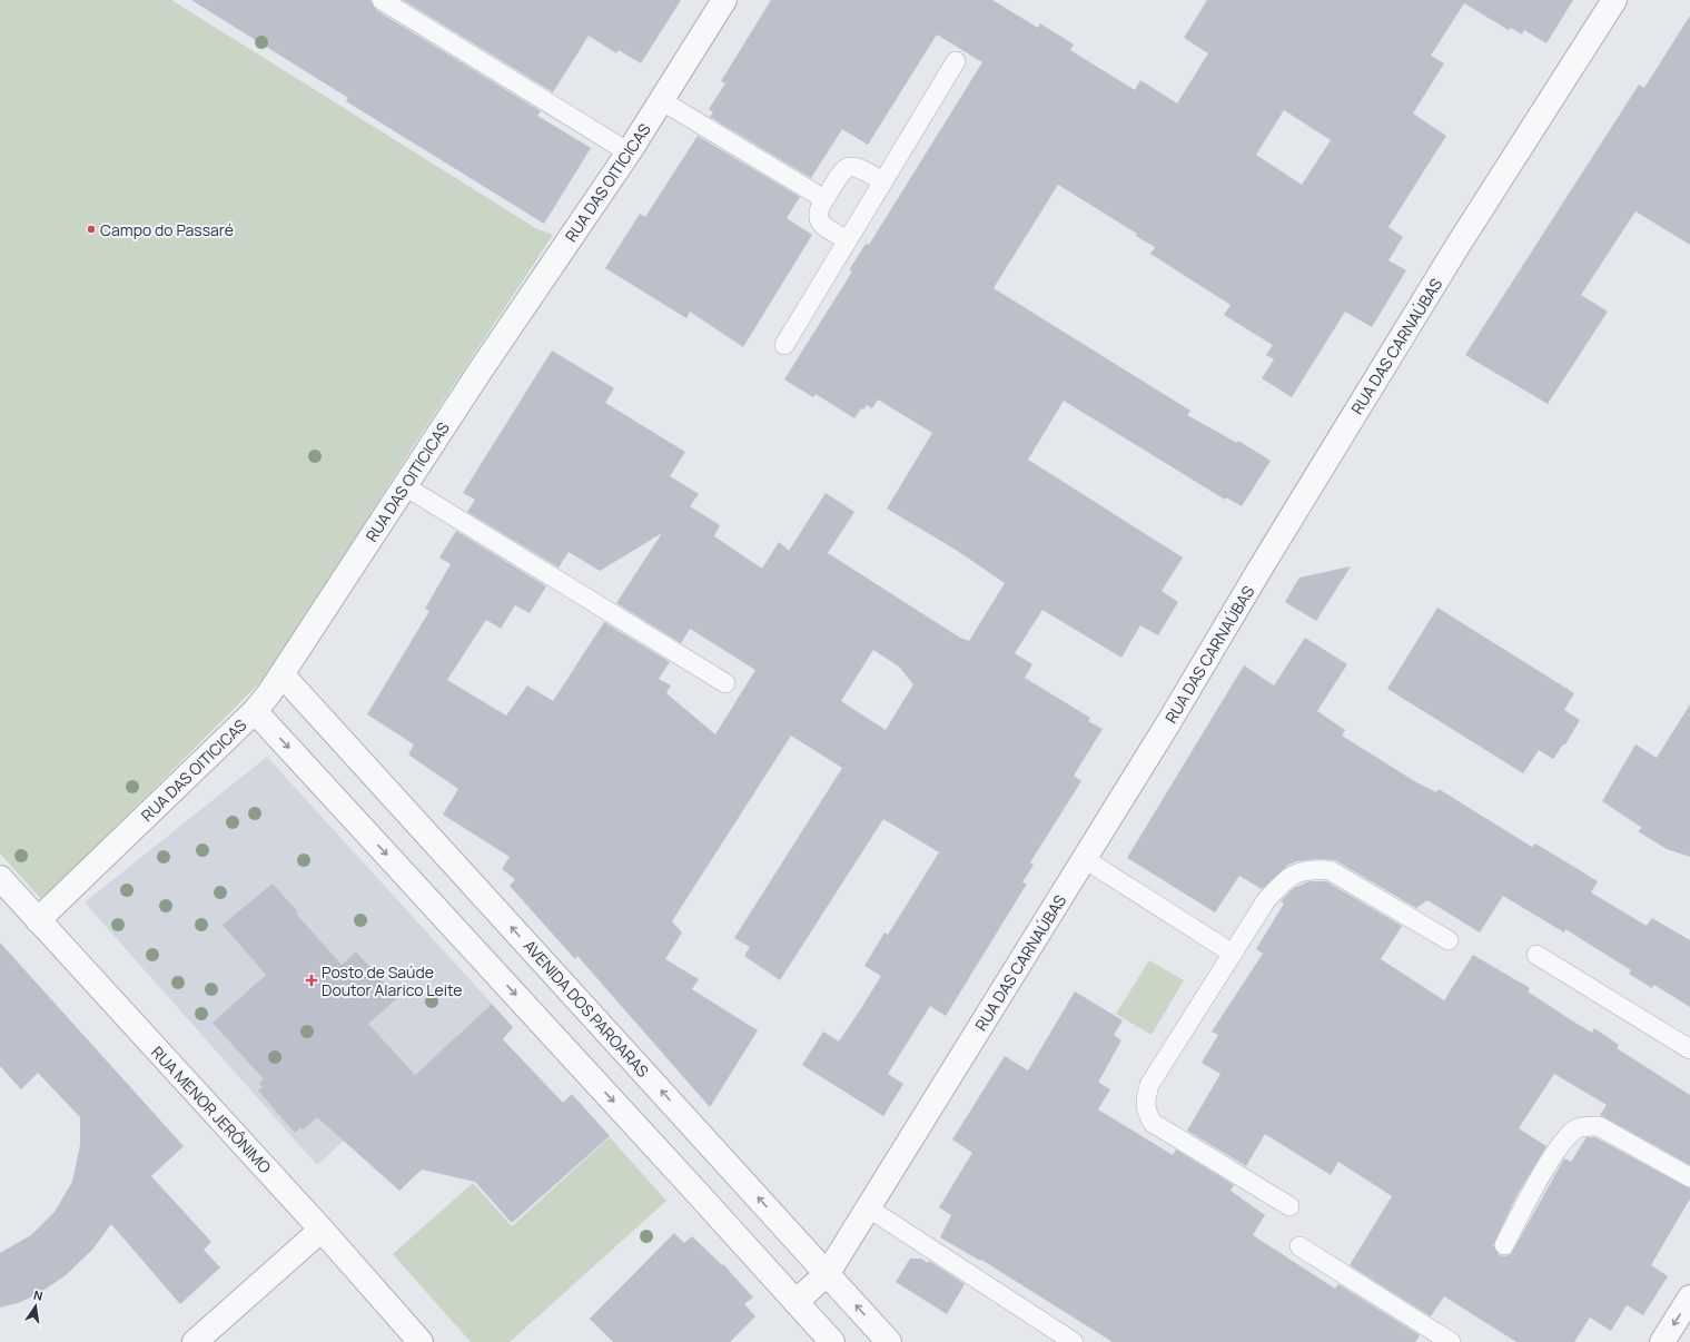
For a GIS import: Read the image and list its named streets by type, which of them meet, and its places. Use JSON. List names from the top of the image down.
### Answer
{
  "streets": {
    "street": [
      "RUA DAS OITICICAS",
      "RUA DAS CARNAÚBAS",
      "AVENIDA DOS PAROARAS",
      "RUA MENOR JERÔNIMO"
    ]
  },
  "crossings": [
    ["RUA DAS OITICICAS", "AVENIDA DOS PAROARAS"],
    ["RUA DAS OITICICAS", "RUA MENOR JERÔNIMO"],
    ["RUA DAS CARNAÚBAS", "AVENIDA DOS PAROARAS"]
  ],
  "places": {
    "other": ["Campo do Passaré"],
    "health": ["Posto de Saúde Doutor Alarico Leite"]
  },
  "north": "top"
}
